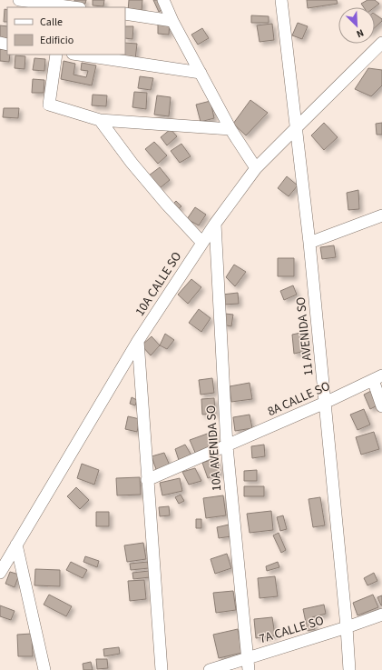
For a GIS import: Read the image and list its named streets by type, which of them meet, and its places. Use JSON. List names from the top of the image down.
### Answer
{
  "streets": {
    "street": [
      "10A CALLE SO",
      "11 AVENIDA SO",
      "8A CALLE SO",
      "10A AVENIDA SO",
      "7A CALLE SO"
    ]
  },
  "crossings": [
    ["10A CALLE SO", "11 AVENIDA SO"],
    ["10A CALLE SO", "10A AVENIDA SO"],
    ["11 AVENIDA SO", "8A CALLE SO"],
    ["11 AVENIDA SO", "7A CALLE SO"],
    ["8A CALLE SO", "10A AVENIDA SO"],
    ["10A AVENIDA SO", "7A CALLE SO"]
  ],
  "legend": ["Calle", "Edificio"],
  "north": "bottom right"
}
